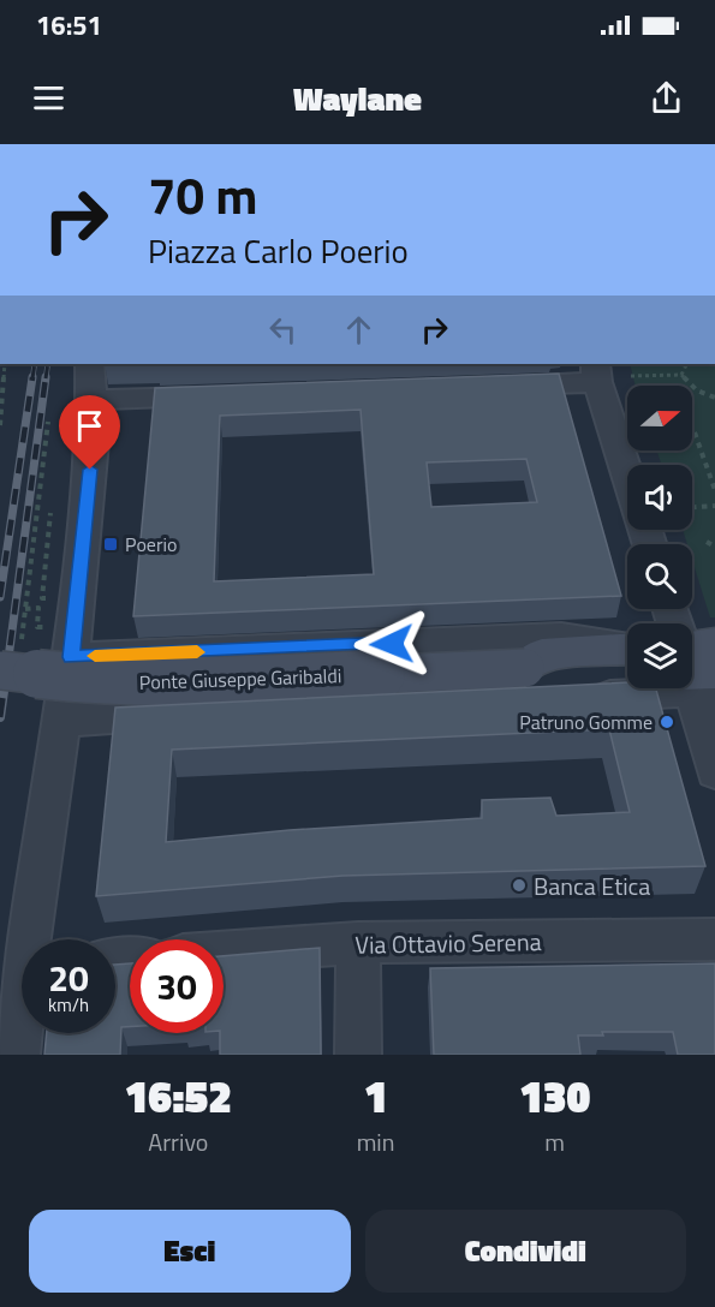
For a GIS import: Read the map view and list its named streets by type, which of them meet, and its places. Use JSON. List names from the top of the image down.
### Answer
{
  "streets": {
    "main road": ["Ponte Giuseppe Garibaldi"],
    "street": ["Via Ottavio Serena"]
  },
  "places": {
    "transit": ["Poerio"],
    "other": ["Patruno Gomme", "Banca Etica"]
  },
  "north": "right",
  "page": {
    "status": "16:51",
    "header": "Waylane",
    "turn": ["70 m", "Piazza Carlo Poerio"],
    "speed": "20 km/h",
    "limit": "30",
    "eta": [
      "16:52",
      "Arrivo",
      "1",
      "min",
      "130",
      "m"
    ],
    "buttons": ["Esci", "Condividi"]
  }
}
